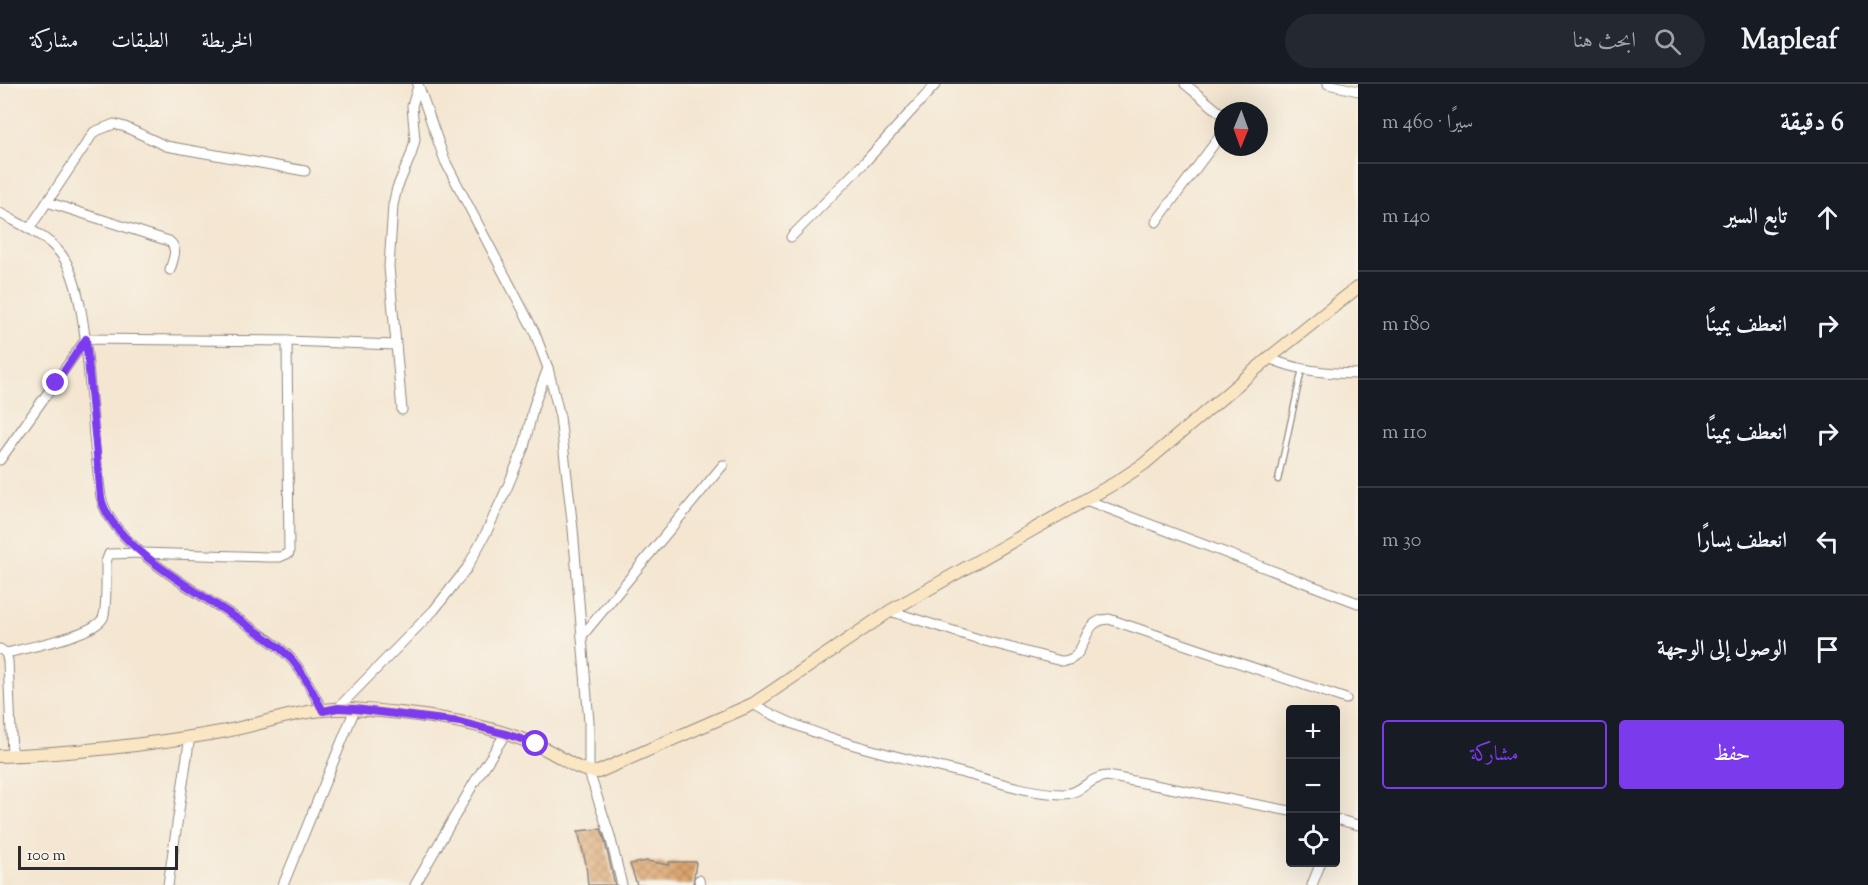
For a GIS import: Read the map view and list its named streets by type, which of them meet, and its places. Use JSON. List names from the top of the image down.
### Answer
{
  "scale_bar": "100 m",
  "north": "bottom",
  "page": {
    "header": "Mapleaf",
    "search": "ابحث هنا",
    "nav": ["الخريطة", "الطبقات", "مشاركة"],
    "heading": ["6 دقيقة", "سيرًا · 460 m"],
    "list": [
      ["تابع السير", "140 m"],
      ["انعطف يمينًا", "180 m"],
      ["انعطف يمينًا", "110 m"],
      ["انعطف يسارًا", "30 m"],
      "الوصول إلى الوجهة"
    ],
    "buttons": ["حفظ", "مشاركة"],
    "map_buttons": ["+", "−"],
    "scale": "100 m"
  }
}
